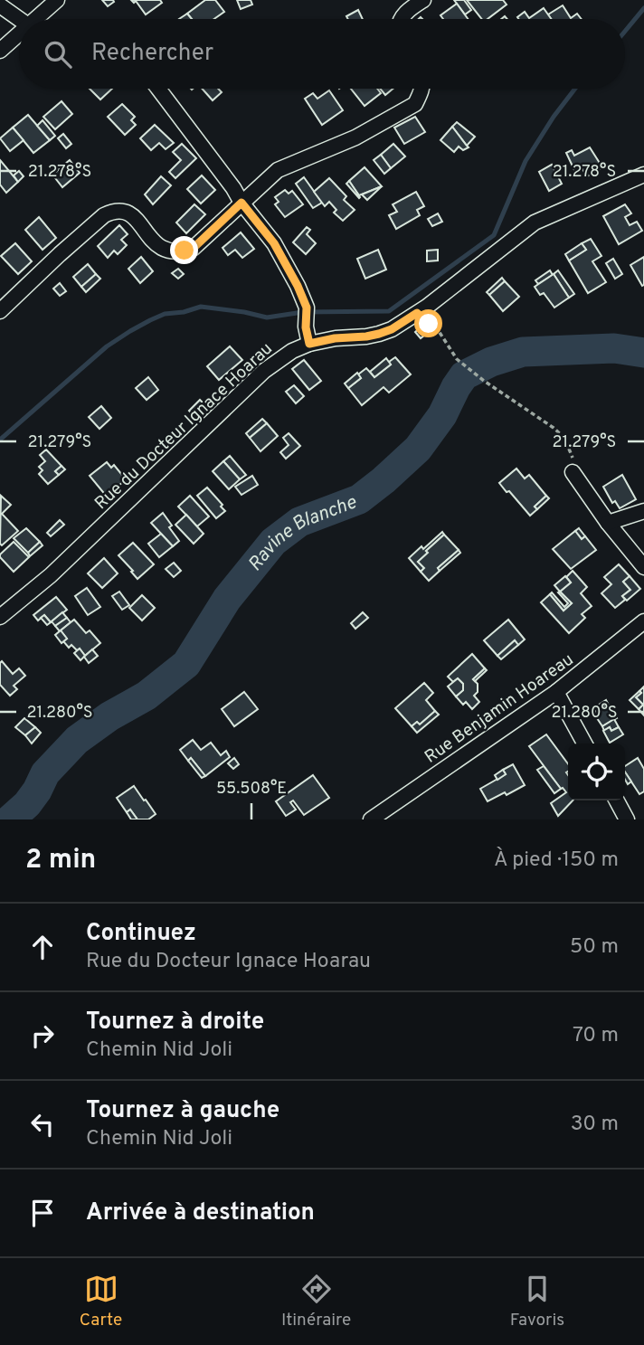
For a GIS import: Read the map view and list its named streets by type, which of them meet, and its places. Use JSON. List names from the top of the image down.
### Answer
{
  "streets": {
    "street": ["Rue du Docteur Ignace Hoarau", "Rue Benjamin Hoareau"]
  },
  "water": ["Ravine Blanche"],
  "page": {
    "search": "Rechercher",
    "heading": ["2 min", "À pied · 150 m"],
    "list": [
      ["Continuez", "Rue du Docteur Ignace Hoarau", "50 m"],
      ["Tournez à droite", "Chemin Nid Joli", "70 m"],
      ["Tournez à gauche", "Chemin Nid Joli", "30 m"],
      "Arrivée à destination"
    ],
    "nav": ["Carte", "Itinéraire", "Favoris"]
  },
  "coordinates": [
    "21.278°S",
    "21.279°S",
    "21.280°S",
    "55.508°E"
  ]
}
